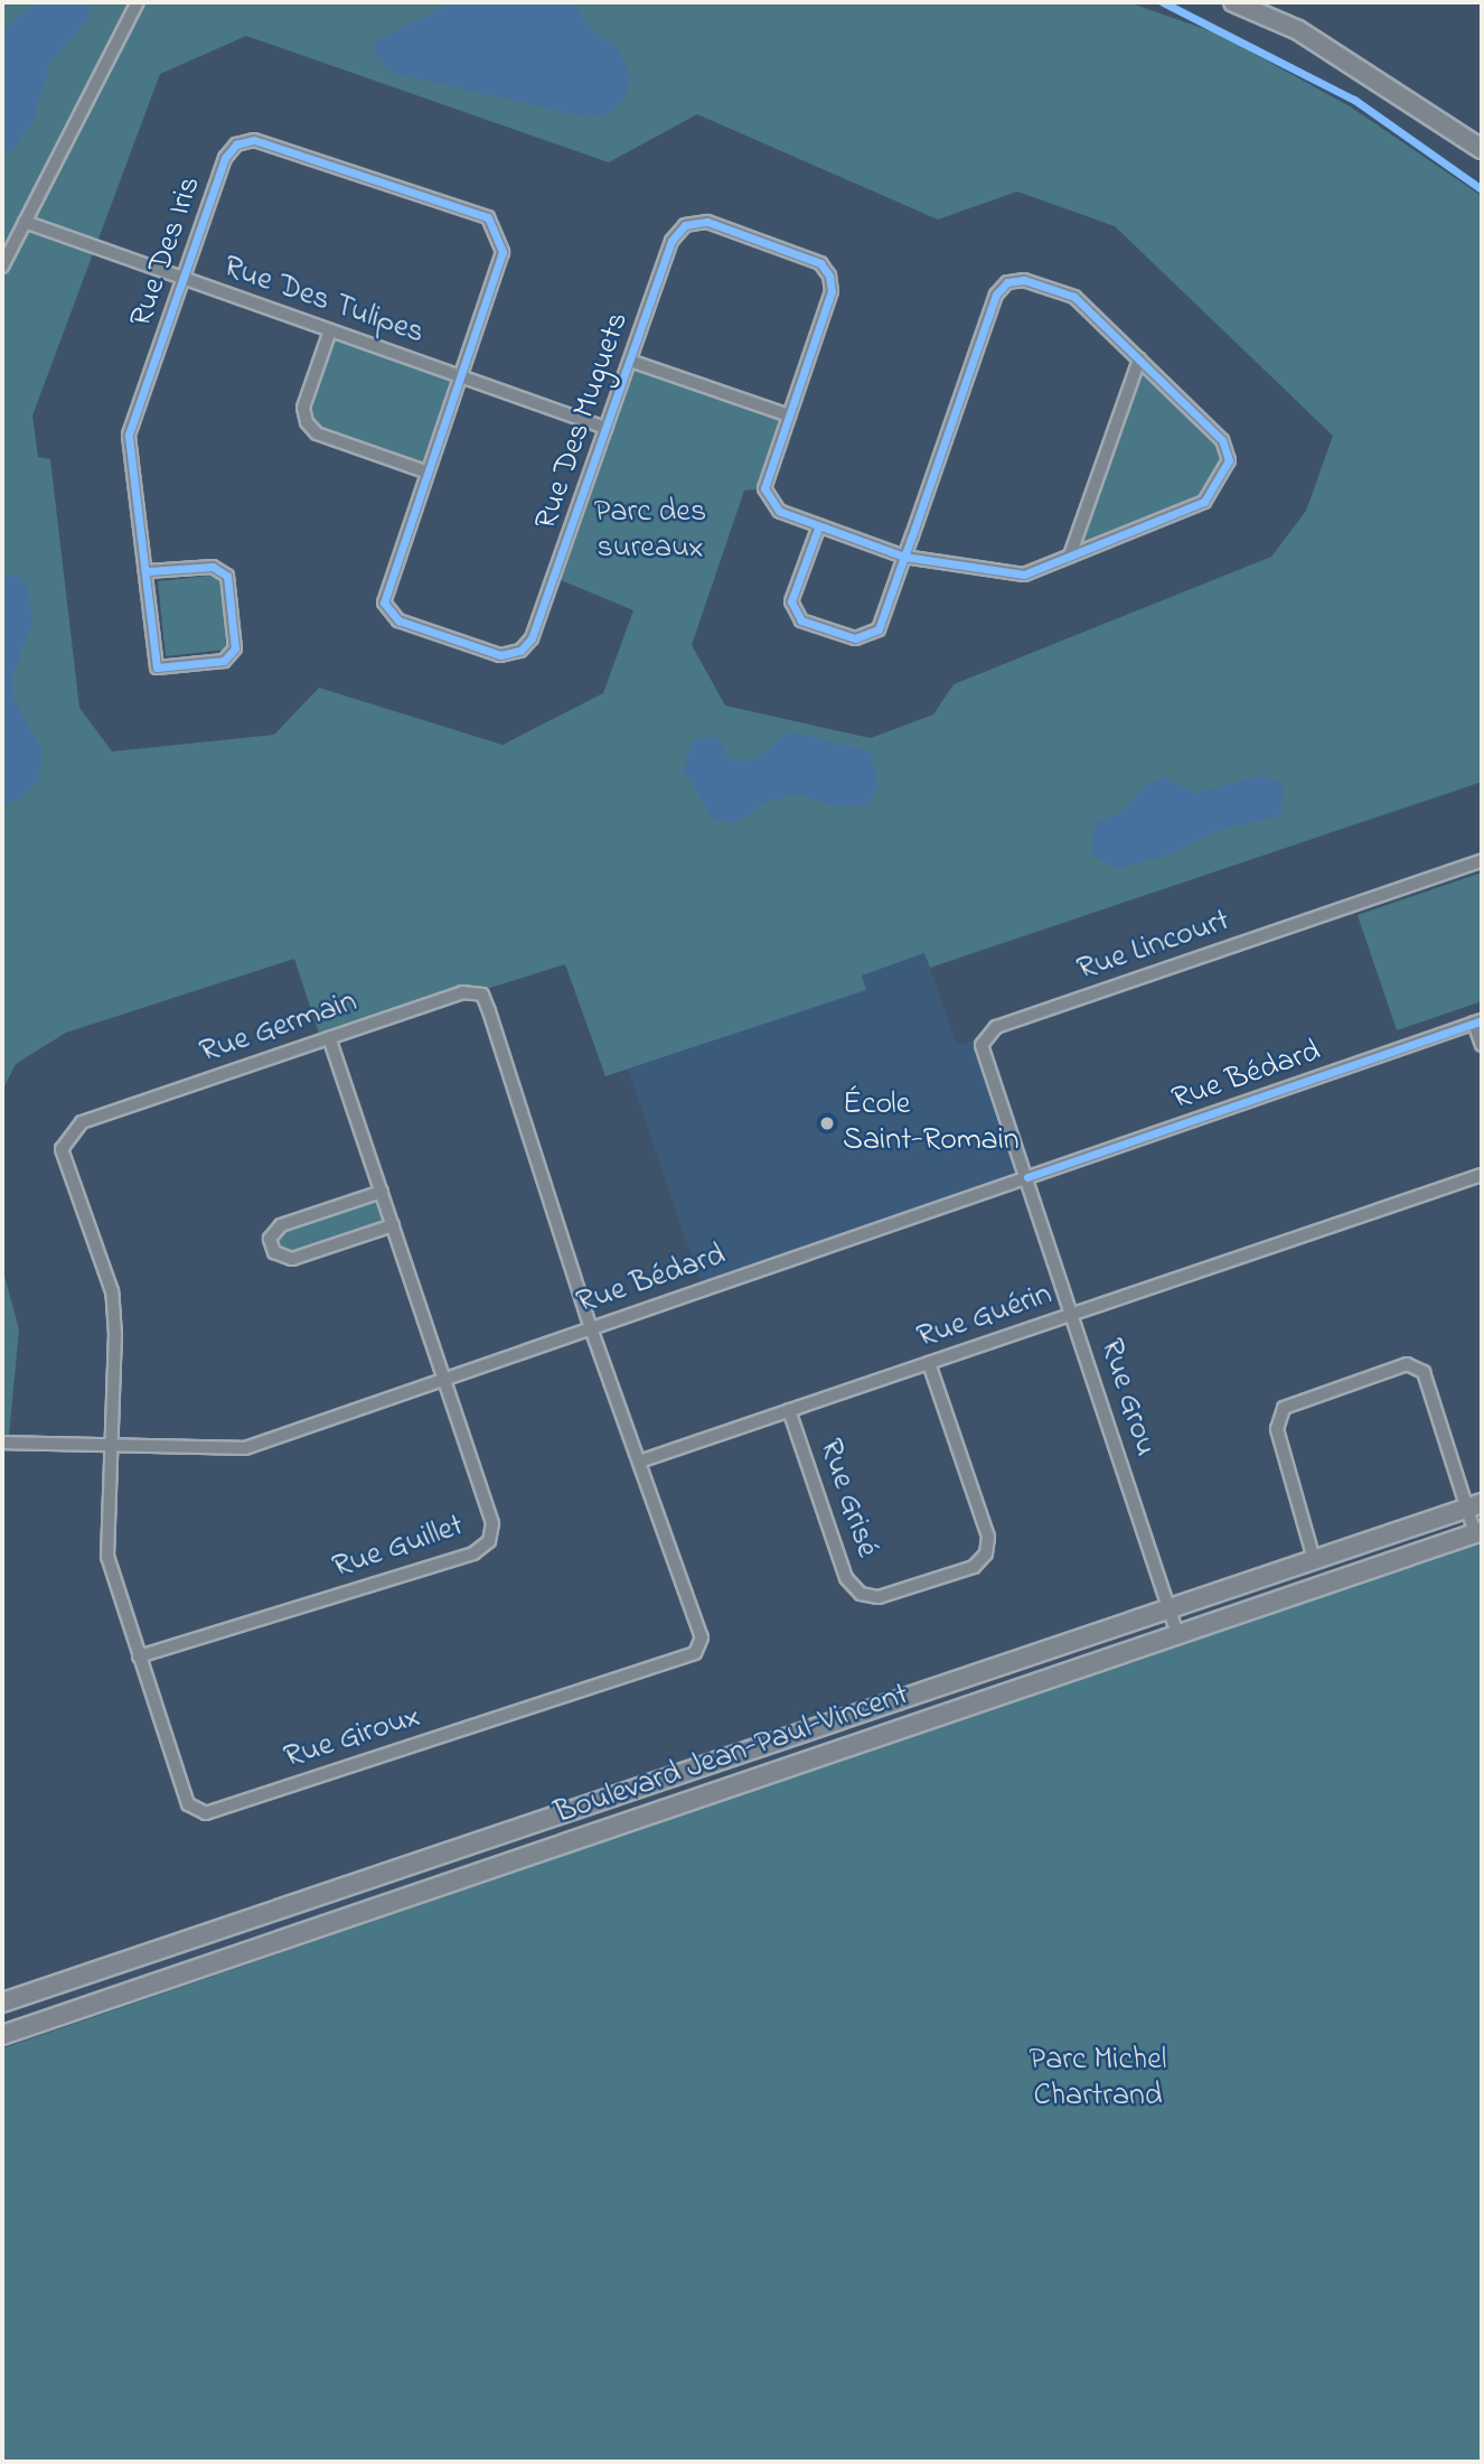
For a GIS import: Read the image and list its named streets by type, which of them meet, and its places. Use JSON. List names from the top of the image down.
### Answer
{
  "streets": {
    "street": [
      "Rue Des Iris",
      "Rue Des Tulipes",
      "Rue Des Muguets",
      "Rue Lincourt",
      "Rue Germain",
      "Rue Bédard",
      "Rue Guérin",
      "Rue Grou",
      "Rue Grisé",
      "Rue Guillet",
      "Rue Giroux",
      "Boulevard Jean-Paul-Vincent"
    ]
  },
  "crossings": [
    ["Rue Des Iris", "Rue Des Tulipes"],
    ["Rue Des Iris", "Rue Des Muguets"],
    ["Rue Des Tulipes", "Rue Des Muguets"],
    ["Rue Lincourt", "Rue Bédard"],
    ["Rue Lincourt", "Rue Grou"],
    ["Rue Germain", "Rue Bédard"],
    ["Rue Germain", "Rue Guillet"],
    ["Rue Germain", "Rue Giroux"],
    ["Rue Bédard", "Rue Grou"],
    ["Rue Bédard", "Rue Guillet"],
    ["Rue Bédard", "Rue Giroux"],
    ["Rue Guérin", "Rue Grou"],
    ["Rue Guérin", "Rue Grisé"],
    ["Rue Guérin", "Rue Giroux"],
    ["Rue Grou", "Boulevard Jean-Paul-Vincent"],
    ["Rue Guillet", "Rue Giroux"]
  ],
  "parks": ["Parc des sureaux", "Parc Michel Chartrand"],
  "places": ["École Saint-Romain"]
}
